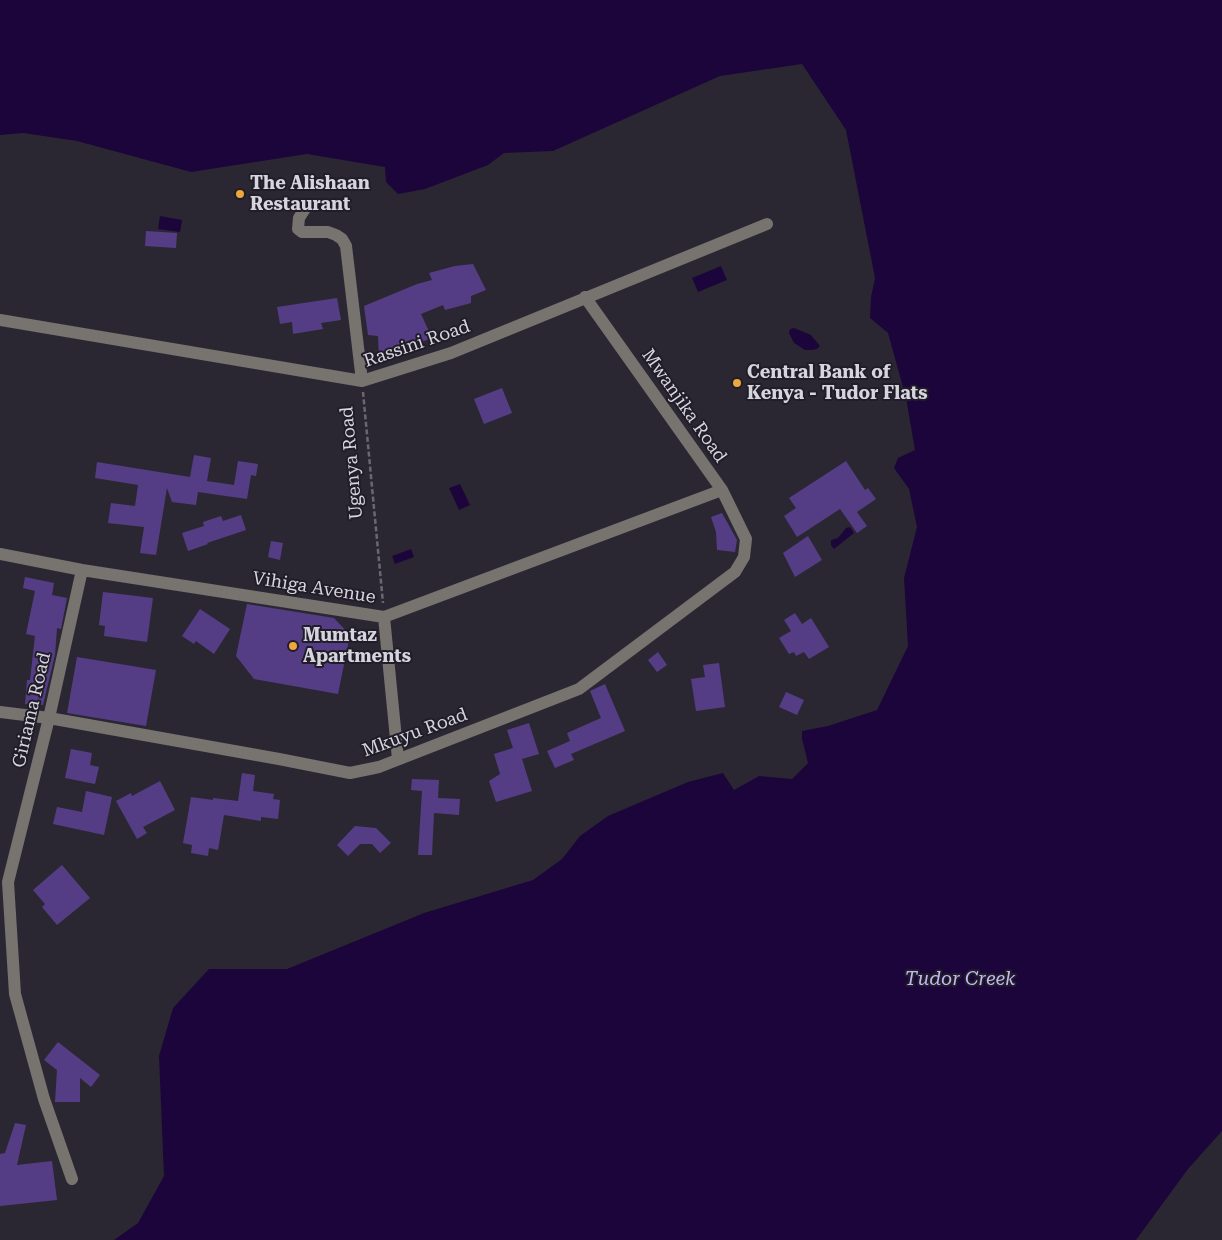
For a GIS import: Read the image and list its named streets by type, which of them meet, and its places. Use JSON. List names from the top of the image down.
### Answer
{
  "streets": {
    "street": [
      "Rassini Road",
      "Mwanjika Road",
      "Ugenya Road",
      "Vihiga Avenue",
      "Giriama Road",
      "Mkuyu Road"
    ]
  },
  "crossings": [
    ["Rassini Road", "Mwanjika Road"],
    ["Rassini Road", "Ugenya Road"],
    ["Mwanjika Road", "Vihiga Avenue"],
    ["Mwanjika Road", "Mkuyu Road"],
    ["Ugenya Road", "Vihiga Avenue"],
    ["Vihiga Avenue", "Giriama Road"],
    ["Giriama Road", "Mkuyu Road"]
  ],
  "water": ["Tudor Creek"],
  "places": ["The Alishaan Restaurant", "Central Bank of Kenya - Tudor Flats", "Mumtaz Apartments"]
}
